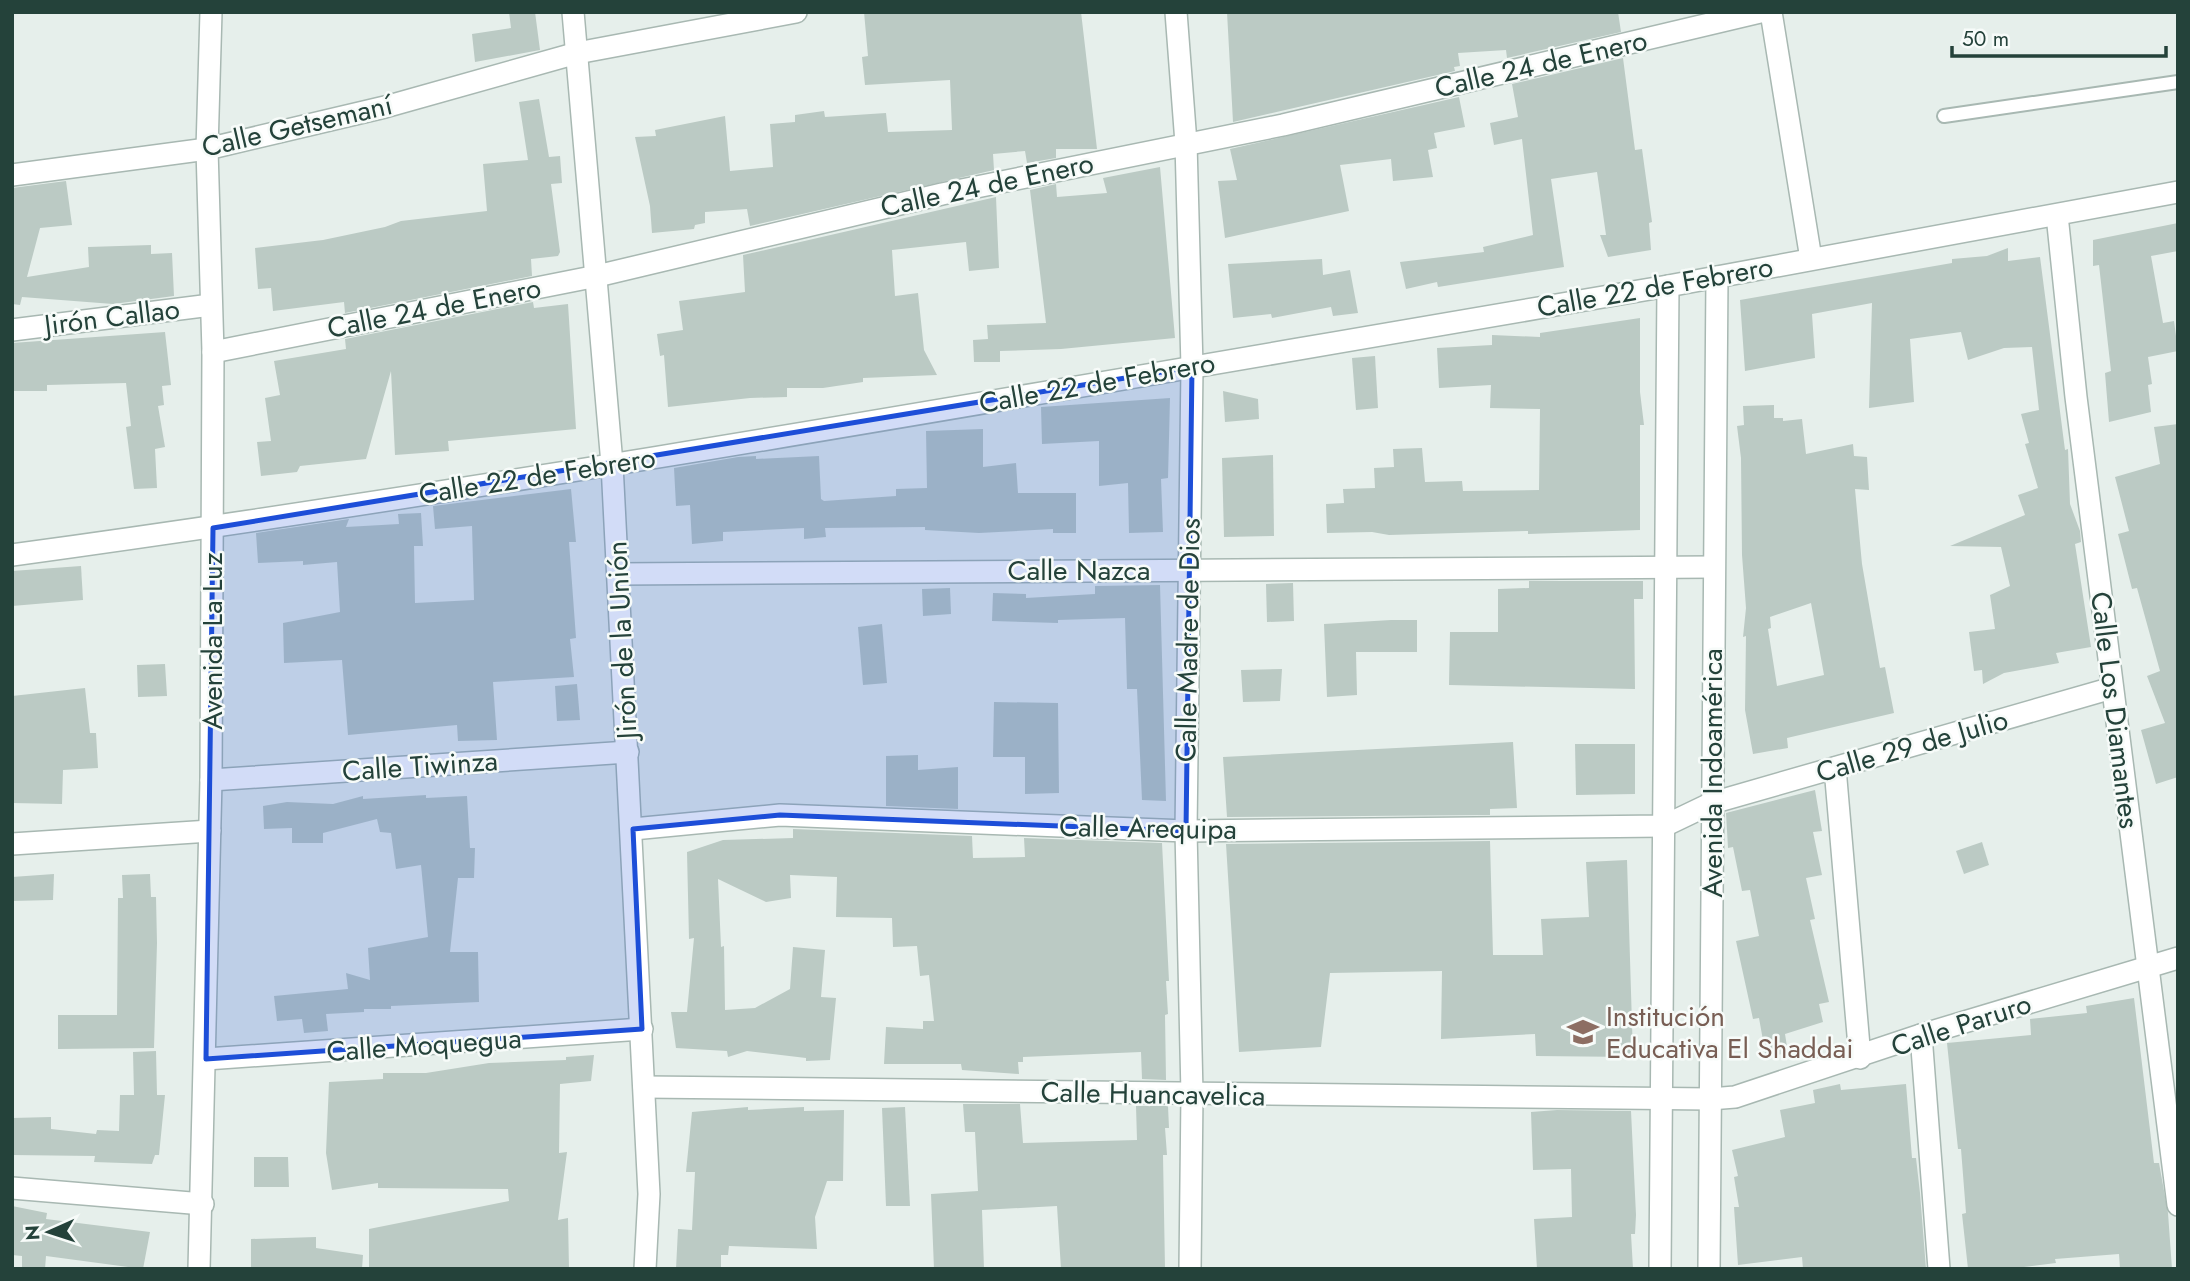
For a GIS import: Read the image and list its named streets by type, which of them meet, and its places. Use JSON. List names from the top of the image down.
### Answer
{
  "streets": {
    "street": [
      "Calle 24 de Enero",
      "Calle Getsemaní",
      "Calle 22 de Febrero",
      "Jirón Callao",
      "Calle Nazca",
      "Jirón de la Unión",
      "Calle Madre de Dios",
      "Avenida La Luz",
      "Calle Los Diamantes",
      "Calle 29 de Julio",
      "Calle Tiwinza",
      "Avenida Indoamérica",
      "Calle Arequipa",
      "Calle Paruro",
      "Calle Moquegua",
      "Calle Huancavelica"
    ]
  },
  "crossings": [
    ["Calle 24 de Enero", "Jirón de la Unión"],
    ["Calle 24 de Enero", "Calle Madre de Dios"],
    ["Calle 24 de Enero", "Avenida La Luz"],
    ["Calle Getsemaní", "Jirón de la Unión"],
    ["Calle Getsemaní", "Avenida La Luz"],
    ["Calle 22 de Febrero", "Jirón de la Unión"],
    ["Calle 22 de Febrero", "Calle Madre de Dios"],
    ["Calle 22 de Febrero", "Avenida La Luz"],
    ["Calle 22 de Febrero", "Calle Los Diamantes"],
    ["Calle 22 de Febrero", "Avenida Indoamérica"],
    ["Jirón Callao", "Avenida La Luz"],
    ["Calle Nazca", "Jirón de la Unión"],
    ["Calle Nazca", "Calle Madre de Dios"],
    ["Calle Nazca", "Avenida Indoamérica"],
    ["Jirón de la Unión", "Calle Tiwinza"],
    ["Jirón de la Unión", "Calle Arequipa"],
    ["Jirón de la Unión", "Calle Moquegua"],
    ["Jirón de la Unión", "Calle Huancavelica"],
    ["Calle Madre de Dios", "Calle Arequipa"],
    ["Calle Madre de Dios", "Calle Huancavelica"],
    ["Avenida La Luz", "Calle Tiwinza"],
    ["Avenida La Luz", "Calle Moquegua"],
    ["Calle Los Diamantes", "Calle 29 de Julio"],
    ["Calle Los Diamantes", "Calle Paruro"],
    ["Calle 29 de Julio", "Avenida Indoamérica"],
    ["Calle 29 de Julio", "Calle Arequipa"],
    ["Avenida Indoamérica", "Calle Arequipa"],
    ["Avenida Indoamérica", "Calle Paruro"],
    ["Avenida Indoamérica", "Calle Huancavelica"],
    ["Calle Paruro", "Calle Huancavelica"]
  ],
  "places": {
    "school or university": ["Institución Educativa El Shaddai"]
  },
  "scale_bar": "50 m",
  "north": "left"
}
